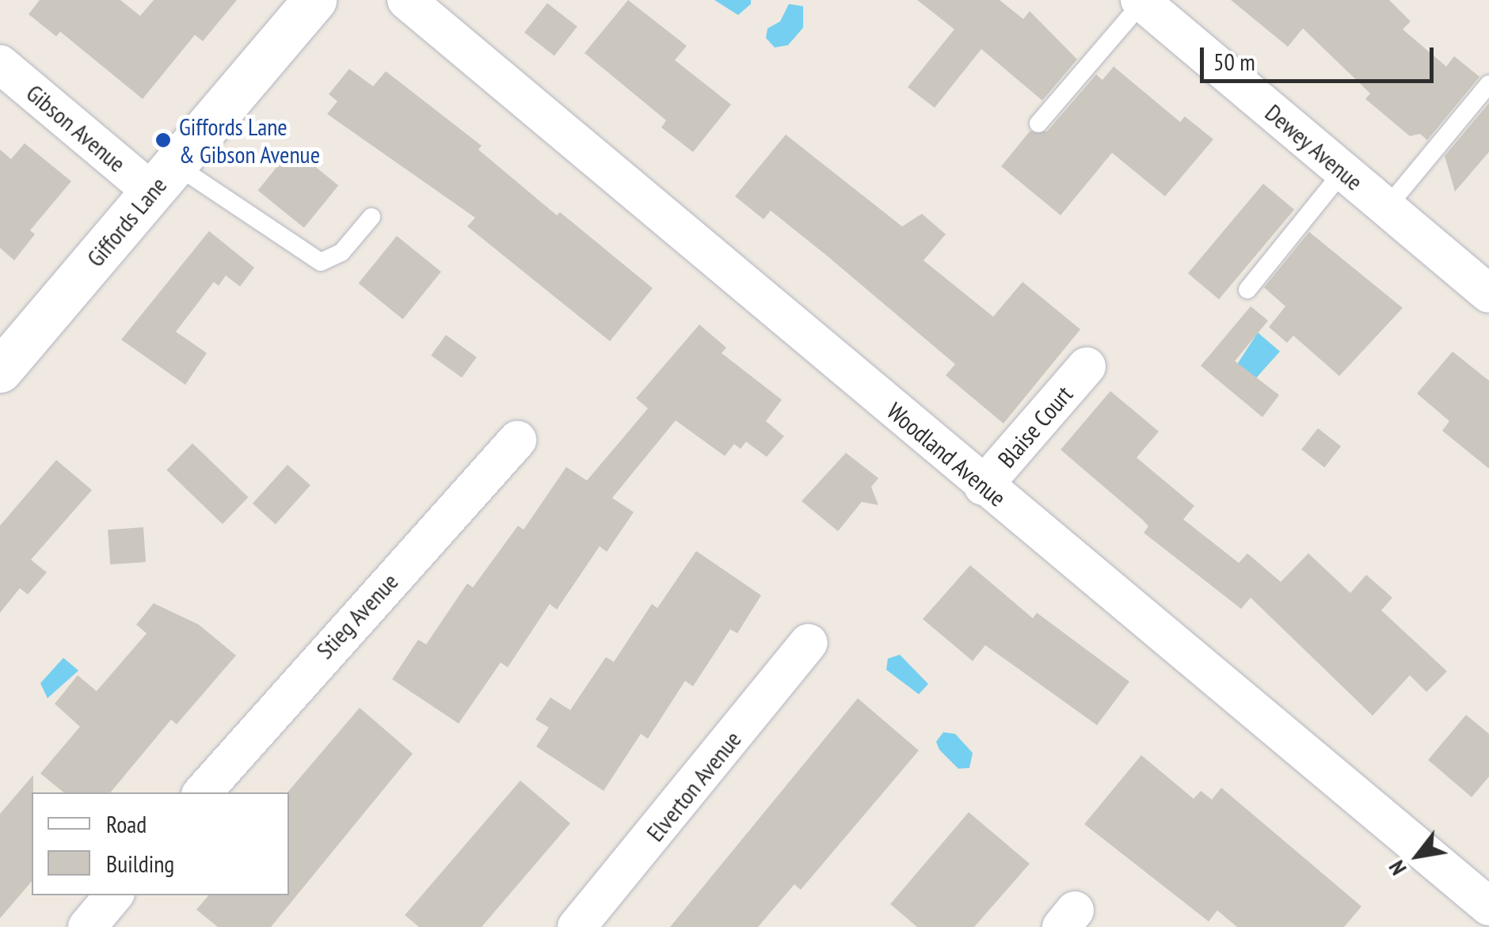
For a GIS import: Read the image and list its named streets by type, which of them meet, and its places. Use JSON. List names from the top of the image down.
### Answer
{
  "streets": {
    "street": [
      "Gibson Avenue",
      "Dewey Avenue",
      "Giffords Lane",
      "Blaise Court",
      "Woodland Avenue",
      "Stieg Avenue",
      "Elverton Avenue"
    ]
  },
  "crossings": [
    ["Gibson Avenue", "Giffords Lane"],
    ["Blaise Court", "Woodland Avenue"]
  ],
  "places": ["Giffords Lane & Gibson Avenue"],
  "legend": ["Road", "Building"],
  "scale_bar": "50 m",
  "north": "bottom left"
}
